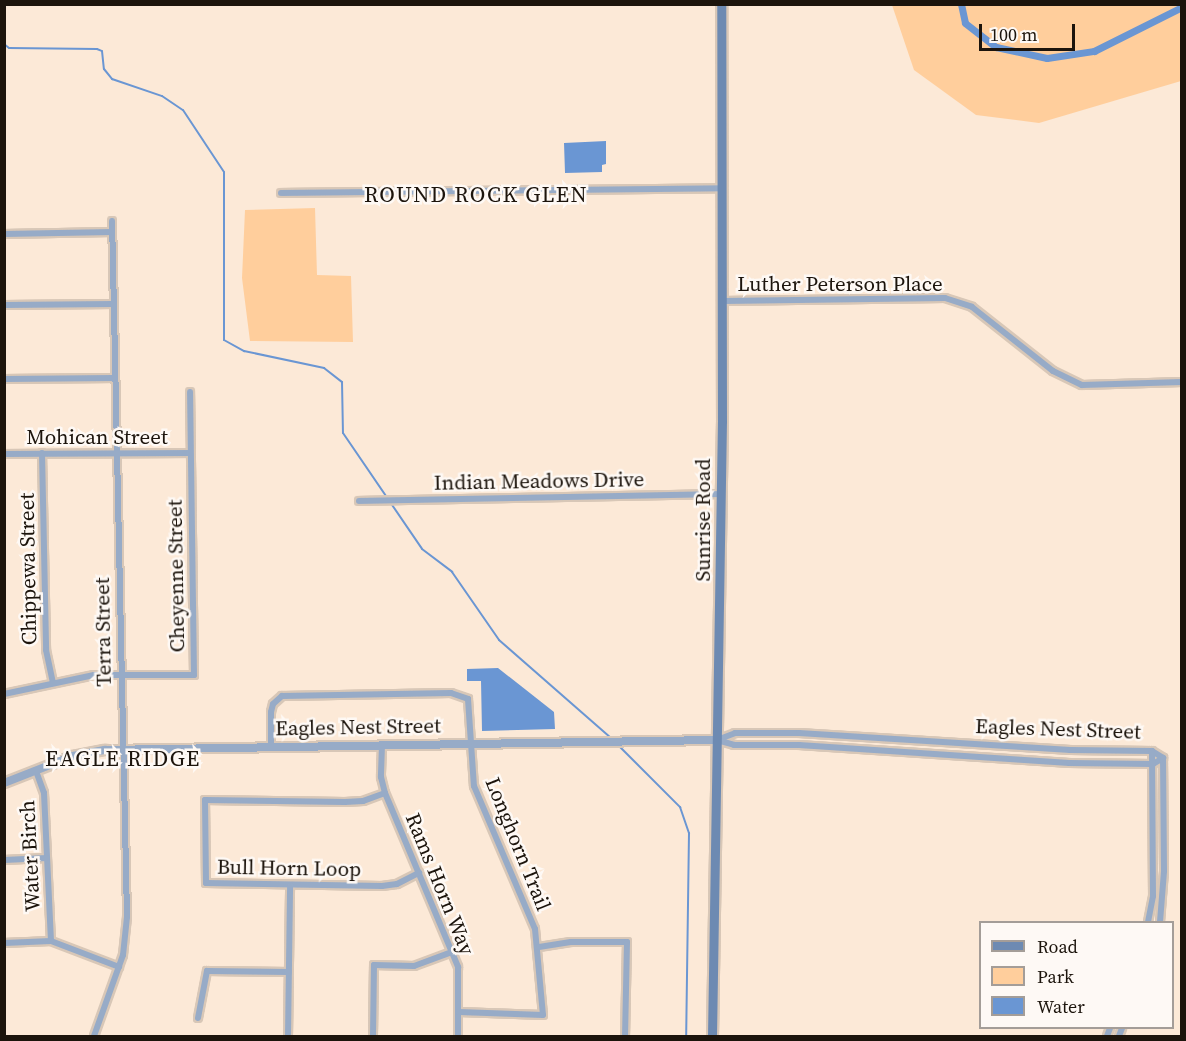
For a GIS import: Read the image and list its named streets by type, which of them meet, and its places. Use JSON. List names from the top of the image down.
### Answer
{
  "streets": {
    "main road": ["Sunrise Road"],
    "street": [
      "Luther Peterson Place",
      "Mohican Street",
      "Indian Meadows Drive",
      "Chippewa Street",
      "Cheyenne Street",
      "Terra Street",
      "Eagles Nest Street",
      "Longhorn Trail",
      "Water Birch",
      "Bull Horn Loop",
      "Rams Horn Way"
    ]
  },
  "crossings": [
    ["Luther Peterson Place", "Sunrise Road"],
    ["Mohican Street", "Chippewa Street"],
    ["Mohican Street", "Cheyenne Street"],
    ["Mohican Street", "Terra Street"],
    ["Indian Meadows Drive", "Sunrise Road"],
    ["Sunrise Road", "Eagles Nest Street"],
    ["Chippewa Street", "Cheyenne Street"],
    ["Cheyenne Street", "Terra Street"],
    ["Terra Street", "Eagles Nest Street"],
    ["Eagles Nest Street", "Longhorn Trail"],
    ["Eagles Nest Street", "Water Birch"],
    ["Eagles Nest Street", "Rams Horn Way"],
    ["Longhorn Trail", "Rams Horn Way"],
    ["Bull Horn Loop", "Rams Horn Way"]
  ],
  "districts": ["ROUND ROCK GLEN", "EAGLE RIDGE"],
  "legend": ["Road", "Park", "Water"],
  "scale_bar": "100 m"
}
